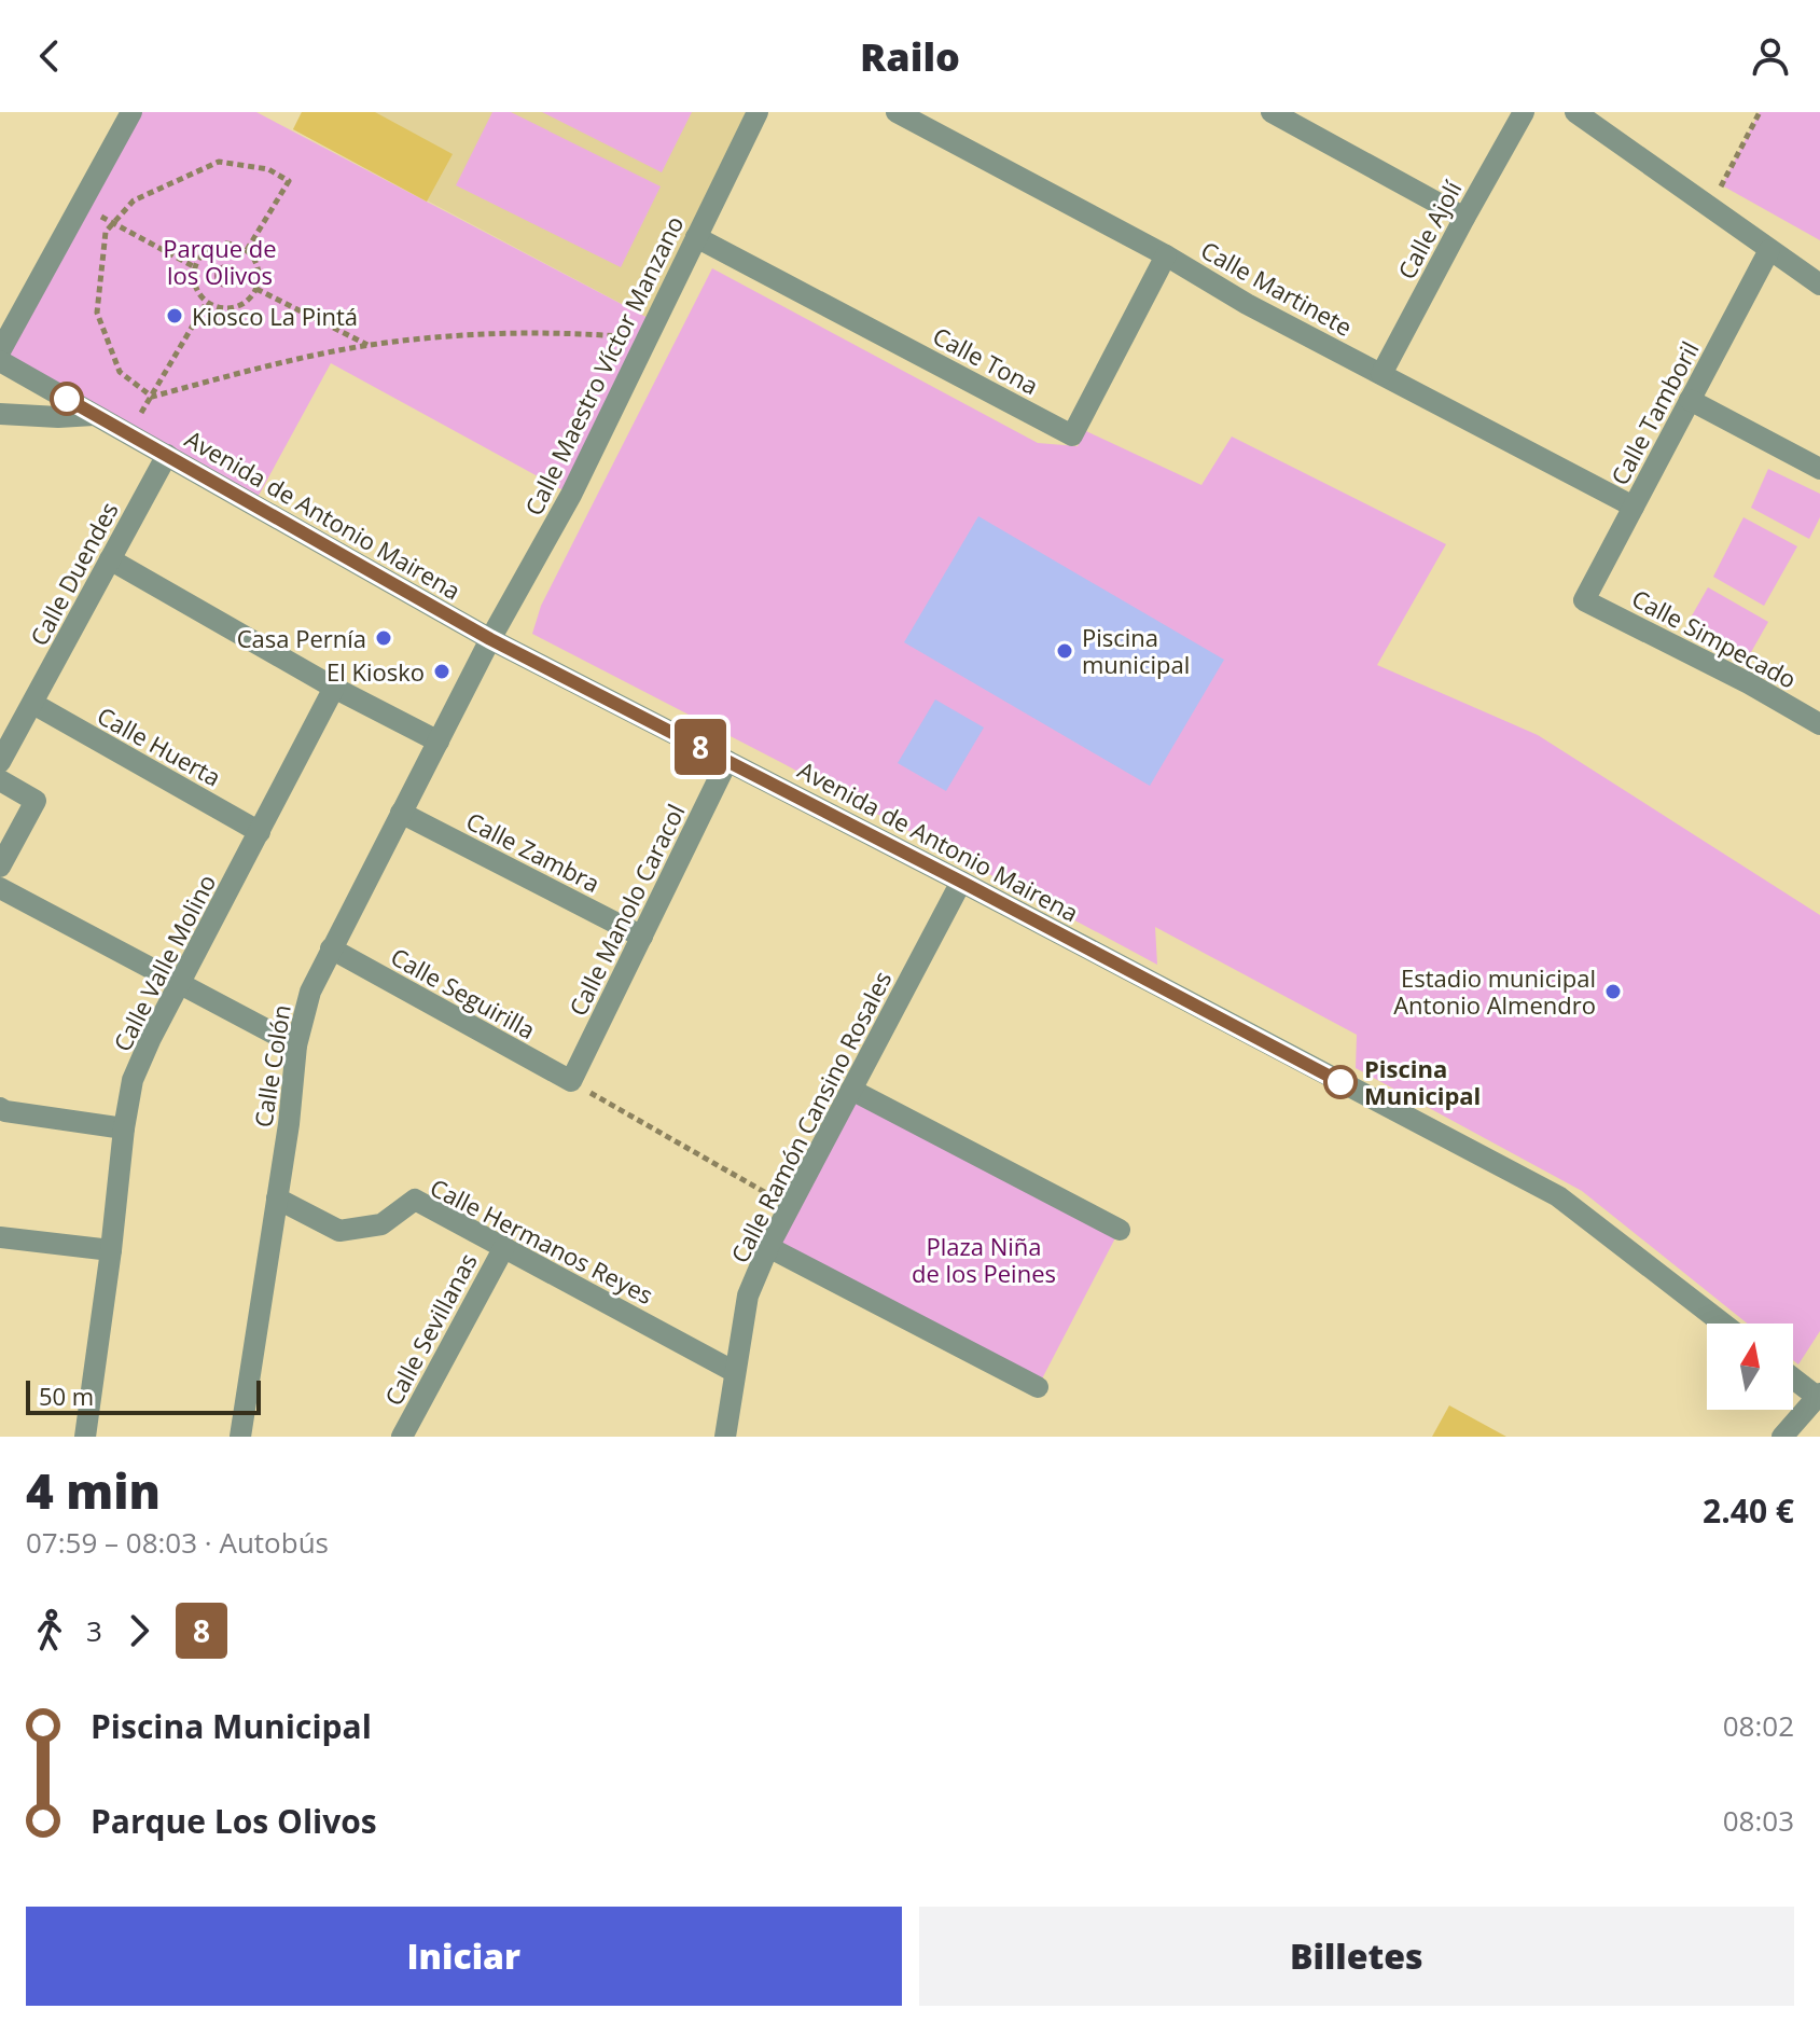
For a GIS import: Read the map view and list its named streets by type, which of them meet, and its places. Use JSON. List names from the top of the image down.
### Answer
{
  "streets": {
    "street": [
      "Calle Ajolí",
      "Calle Martinete",
      "Calle Tona",
      "Calle Maestro Víctor Manzano",
      "Calle Tamboril",
      "Avenida de Antonio Mairena",
      "Calle Duendes",
      "Calle Simpecado",
      "Calle Huerta",
      "Calle Zambra",
      "Calle Manolo Caracol",
      "Calle Valle Molino",
      "Calle Seguirilla",
      "Calle Colón",
      "Calle Ramón Cansino Rosales",
      "Calle Hermanos Reyes",
      "Calle Sevillanas"
    ]
  },
  "crossings": [
    ["Calle Ajolí", "Calle Martinete"],
    ["Calle Martinete", "Calle Tona"],
    ["Calle Martinete", "Calle Tamboril"],
    ["Calle Tona", "Calle Maestro Víctor Manzano"],
    ["Calle Maestro Víctor Manzano", "Avenida de Antonio Mairena"],
    ["Calle Maestro Víctor Manzano", "Calle Colón"],
    ["Calle Tamboril", "Calle Simpecado"],
    ["Avenida de Antonio Mairena", "Calle Duendes"],
    ["Avenida de Antonio Mairena", "Calle Manolo Caracol"],
    ["Avenida de Antonio Mairena", "Calle Colón"],
    ["Avenida de Antonio Mairena", "Calle Ramón Cansino Rosales"],
    ["Calle Duendes", "Calle Huerta"],
    ["Calle Huerta", "Calle Valle Molino"],
    ["Calle Zambra", "Calle Manolo Caracol"],
    ["Calle Zambra", "Calle Colón"],
    ["Calle Manolo Caracol", "Calle Seguirilla"],
    ["Calle Seguirilla", "Calle Colón"],
    ["Calle Colón", "Calle Hermanos Reyes"],
    ["Calle Ramón Cansino Rosales", "Calle Hermanos Reyes"],
    ["Calle Hermanos Reyes", "Calle Sevillanas"]
  ],
  "parks": ["Parque de los Olivos", "Plaza Niña de los Peines"],
  "places": [
    "Kiosco La Pintá",
    "Casa Pernía",
    "Piscina municipal",
    "El Kiosko",
    "Estadio municipal Antonio Almendro",
    "Piscina Municipal"
  ],
  "lines": ["bus line 8"],
  "scale_bar": "50 m",
  "north": "top",
  "page": {
    "header": "Railo",
    "on_map": "8",
    "scale": "50 m",
    "heading": ["4 min", "07:59 – 08:03 · Autobús", "2.40 €"],
    "legs": ["3", "8"],
    "list": [
      {
        "name": "Piscina Municipal",
        "value": "08:02"
      },
      {
        "name": "Parque Los Olivos",
        "value": "08:03"
      }
    ],
    "buttons": ["Iniciar", "Billetes"]
  }
}
